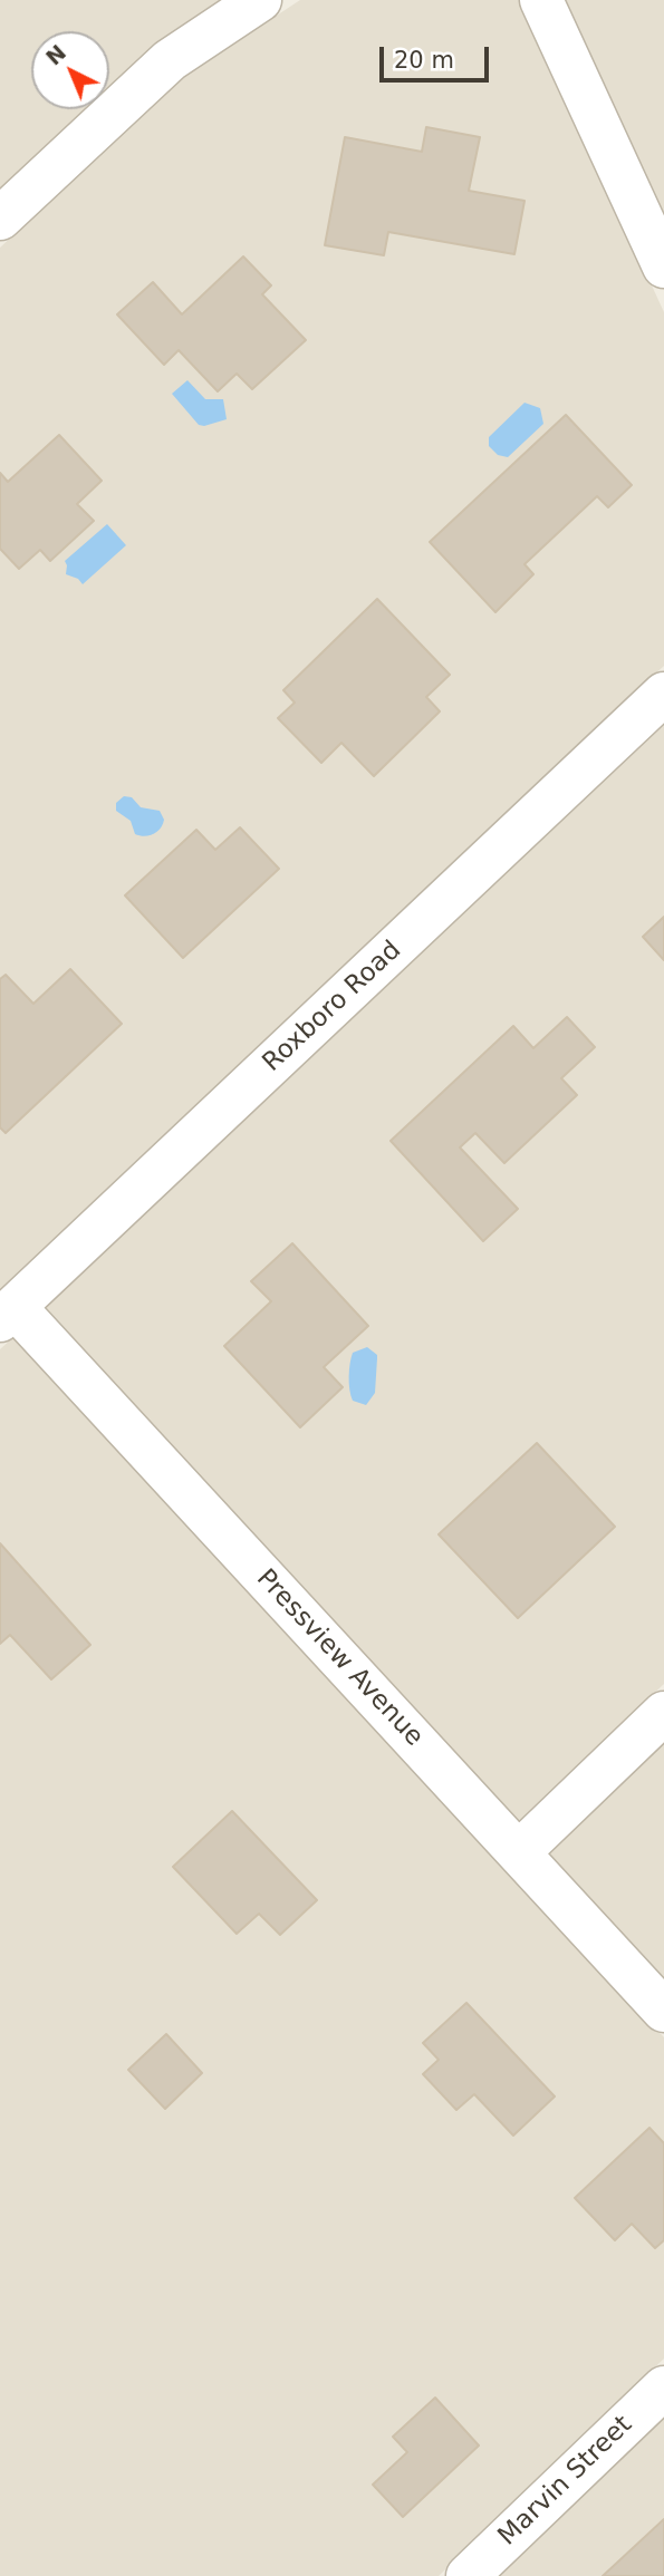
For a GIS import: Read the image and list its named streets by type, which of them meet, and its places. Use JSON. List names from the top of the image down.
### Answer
{
  "streets": {
    "street": ["Roxboro Road", "Pressview Avenue", "Marvin Street"]
  },
  "crossings": [
    ["Roxboro Road", "Pressview Avenue"]
  ],
  "scale_bar": "20 m",
  "north": "top left"
}
